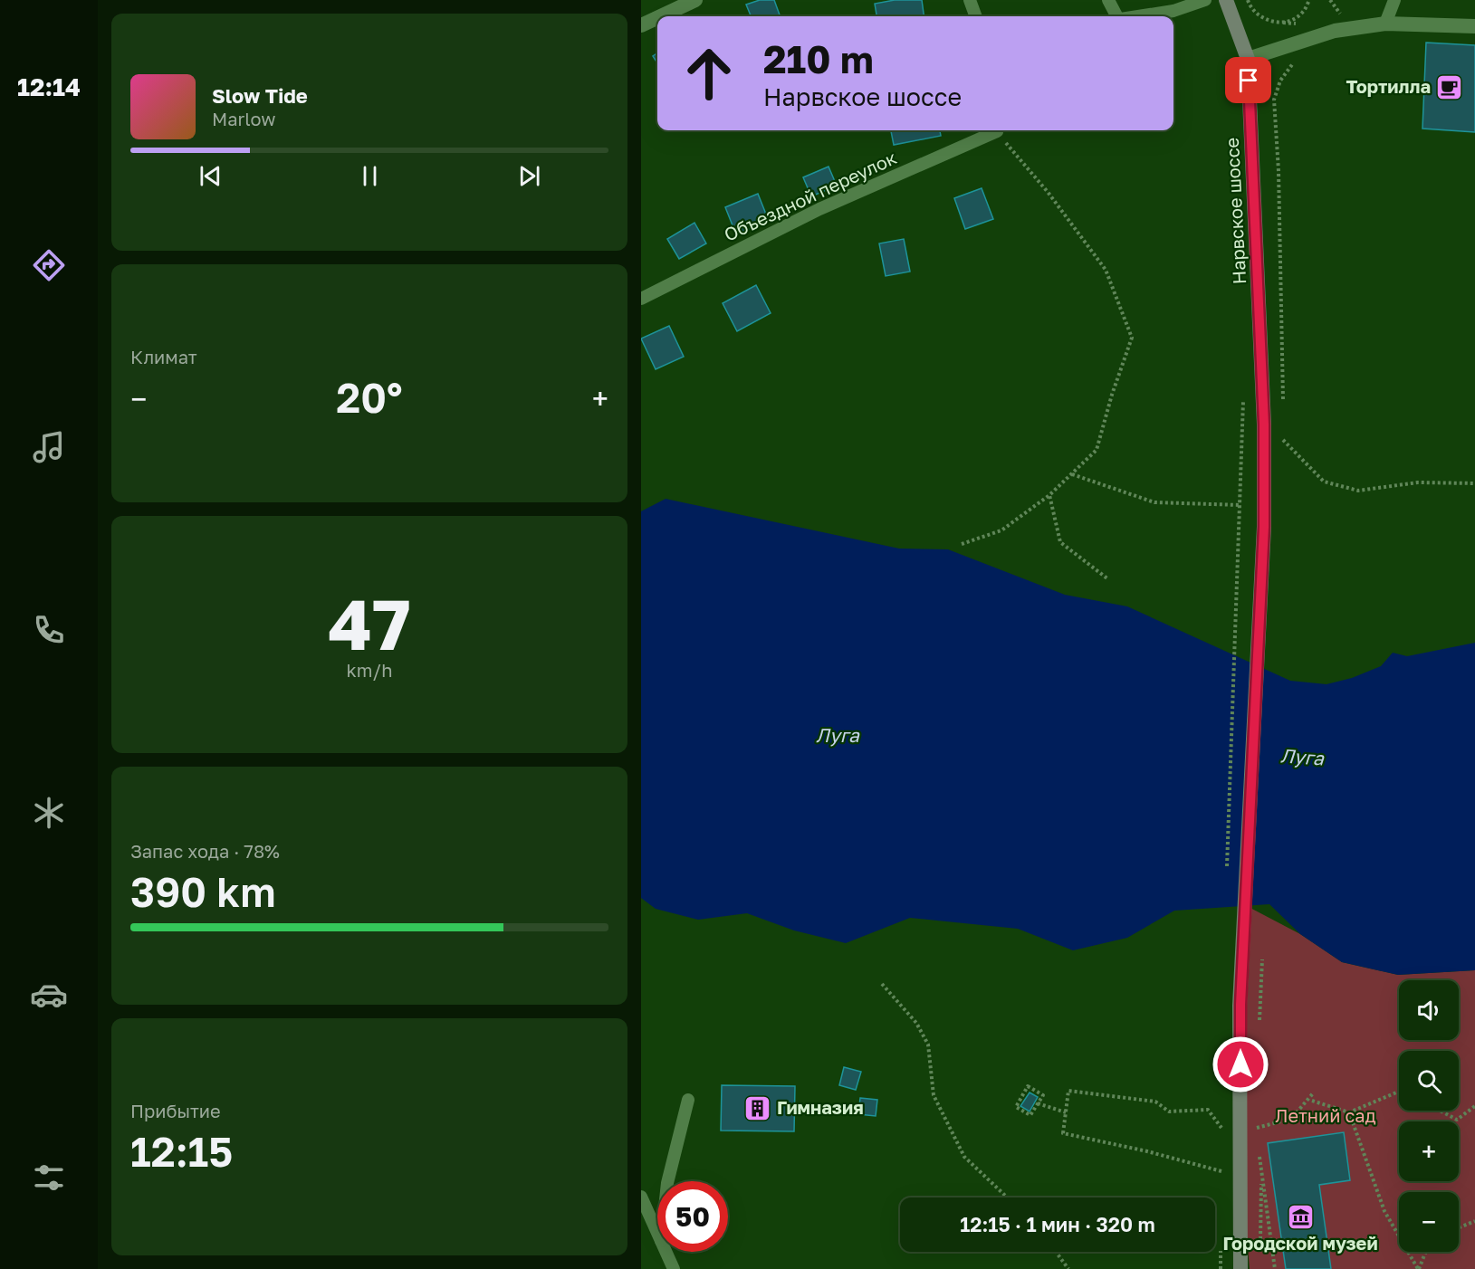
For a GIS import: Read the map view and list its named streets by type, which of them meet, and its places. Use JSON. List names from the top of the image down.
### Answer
{
  "streets": {
    "main road": ["Нарвское шоссе"],
    "lane": ["Объездной переулок"]
  },
  "water": ["Луга"],
  "parks": ["Летний сад"],
  "places": {
    "cafe": ["Тортилла"],
    "building": ["Гимназия"],
    "museum": ["Городской музей"]
  },
  "page": {
    "tabs": "12:14",
    "turn": ["210 m", "Нарвское шоссе"],
    "song": ["Slow Tide", "Marlow"],
    "tile": [
      "Климат",
      ["47", "km/h"],
      ["Запас хода · 78%", "390 km"],
      ["Прибытие", "12:15"]
    ],
    "heat": ["−", "20°", "+"],
    "map_buttons": ["+", "−"],
    "limit": "50",
    "trip": "12:15 · 1 мин · 320 m"
  }
}
